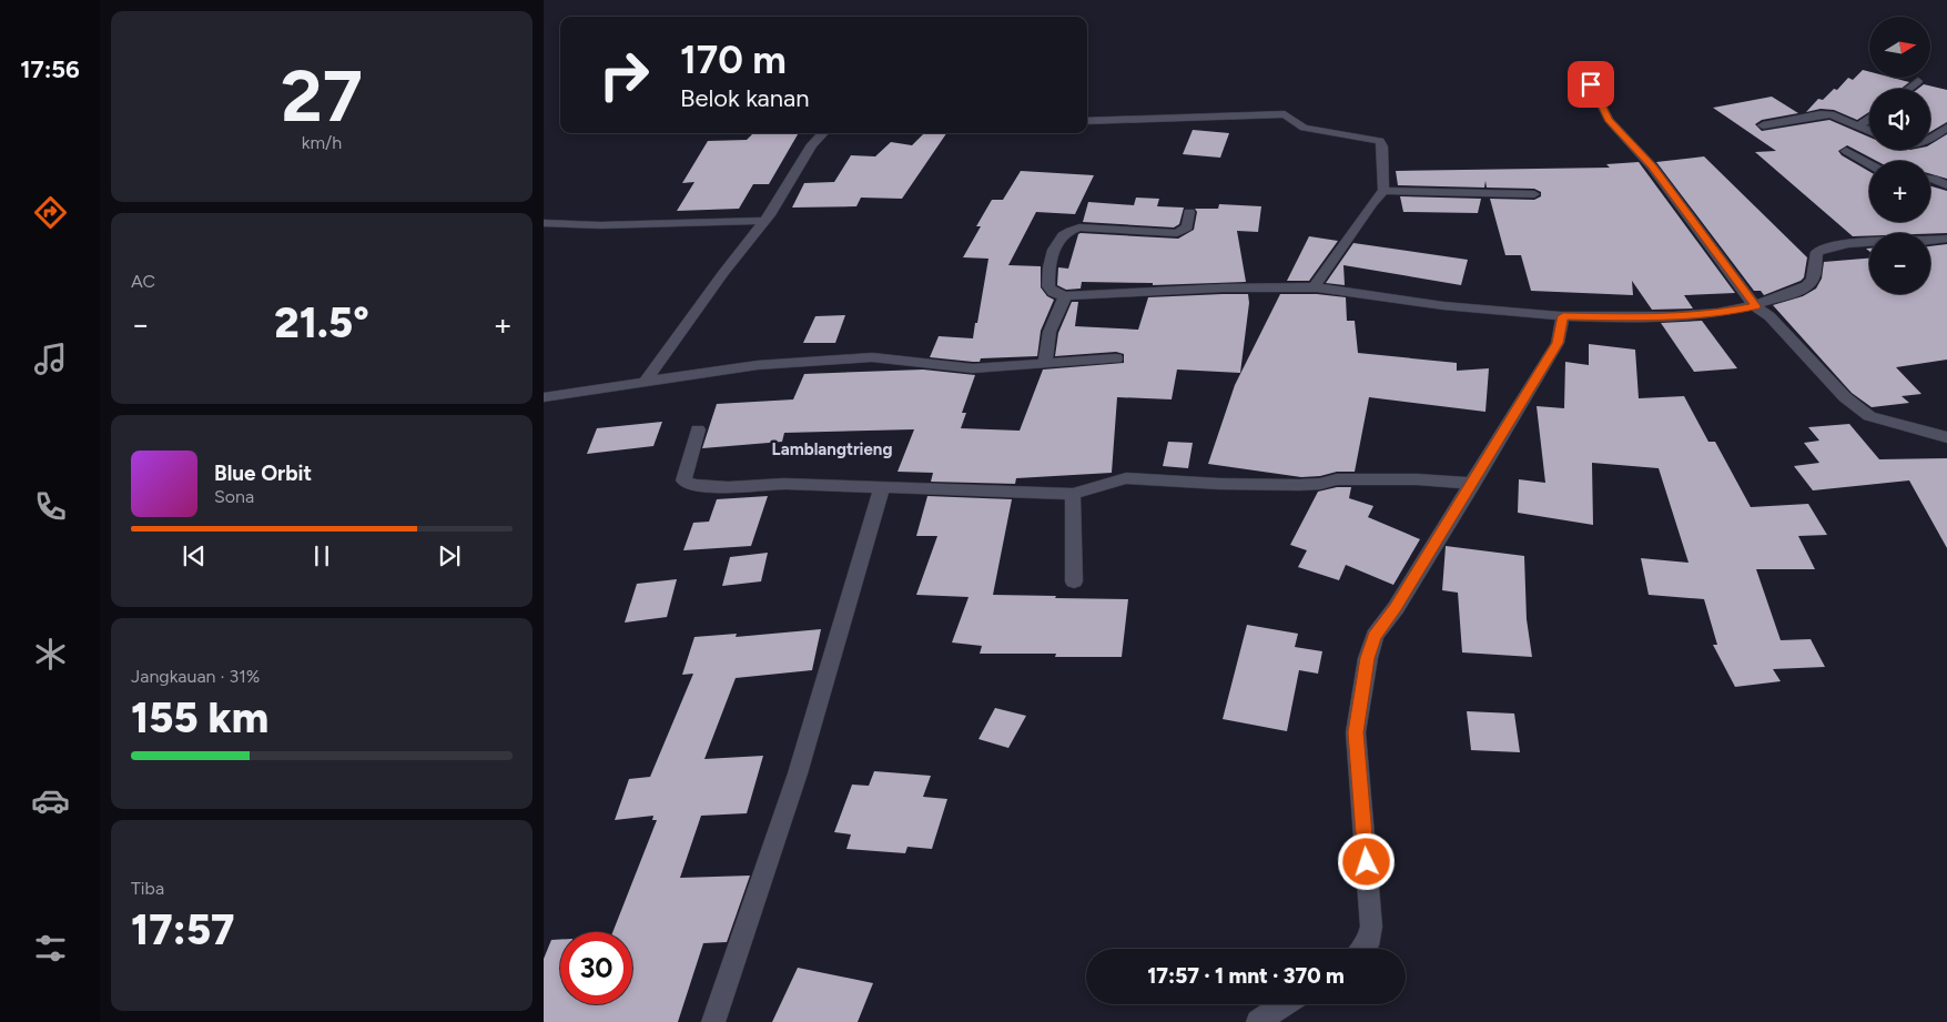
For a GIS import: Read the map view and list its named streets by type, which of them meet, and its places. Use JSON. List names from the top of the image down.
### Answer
{
  "districts": ["Lamblangtrieng"],
  "north": "right",
  "page": {
    "tabs": "17:56",
    "tile": [
      ["27", "km/h"],
      "AC",
      ["Jangkauan · 31%", "155 km"],
      ["Tiba", "17:57"]
    ],
    "map_buttons": ["+", "−"],
    "turn": ["170 m", "Belok kanan"],
    "heat": ["−", "21.5°", "+"],
    "song": ["Blue Orbit", "Sona"],
    "limit": "30",
    "trip": "17:57 · 1 mnt · 370 m"
  }
}
